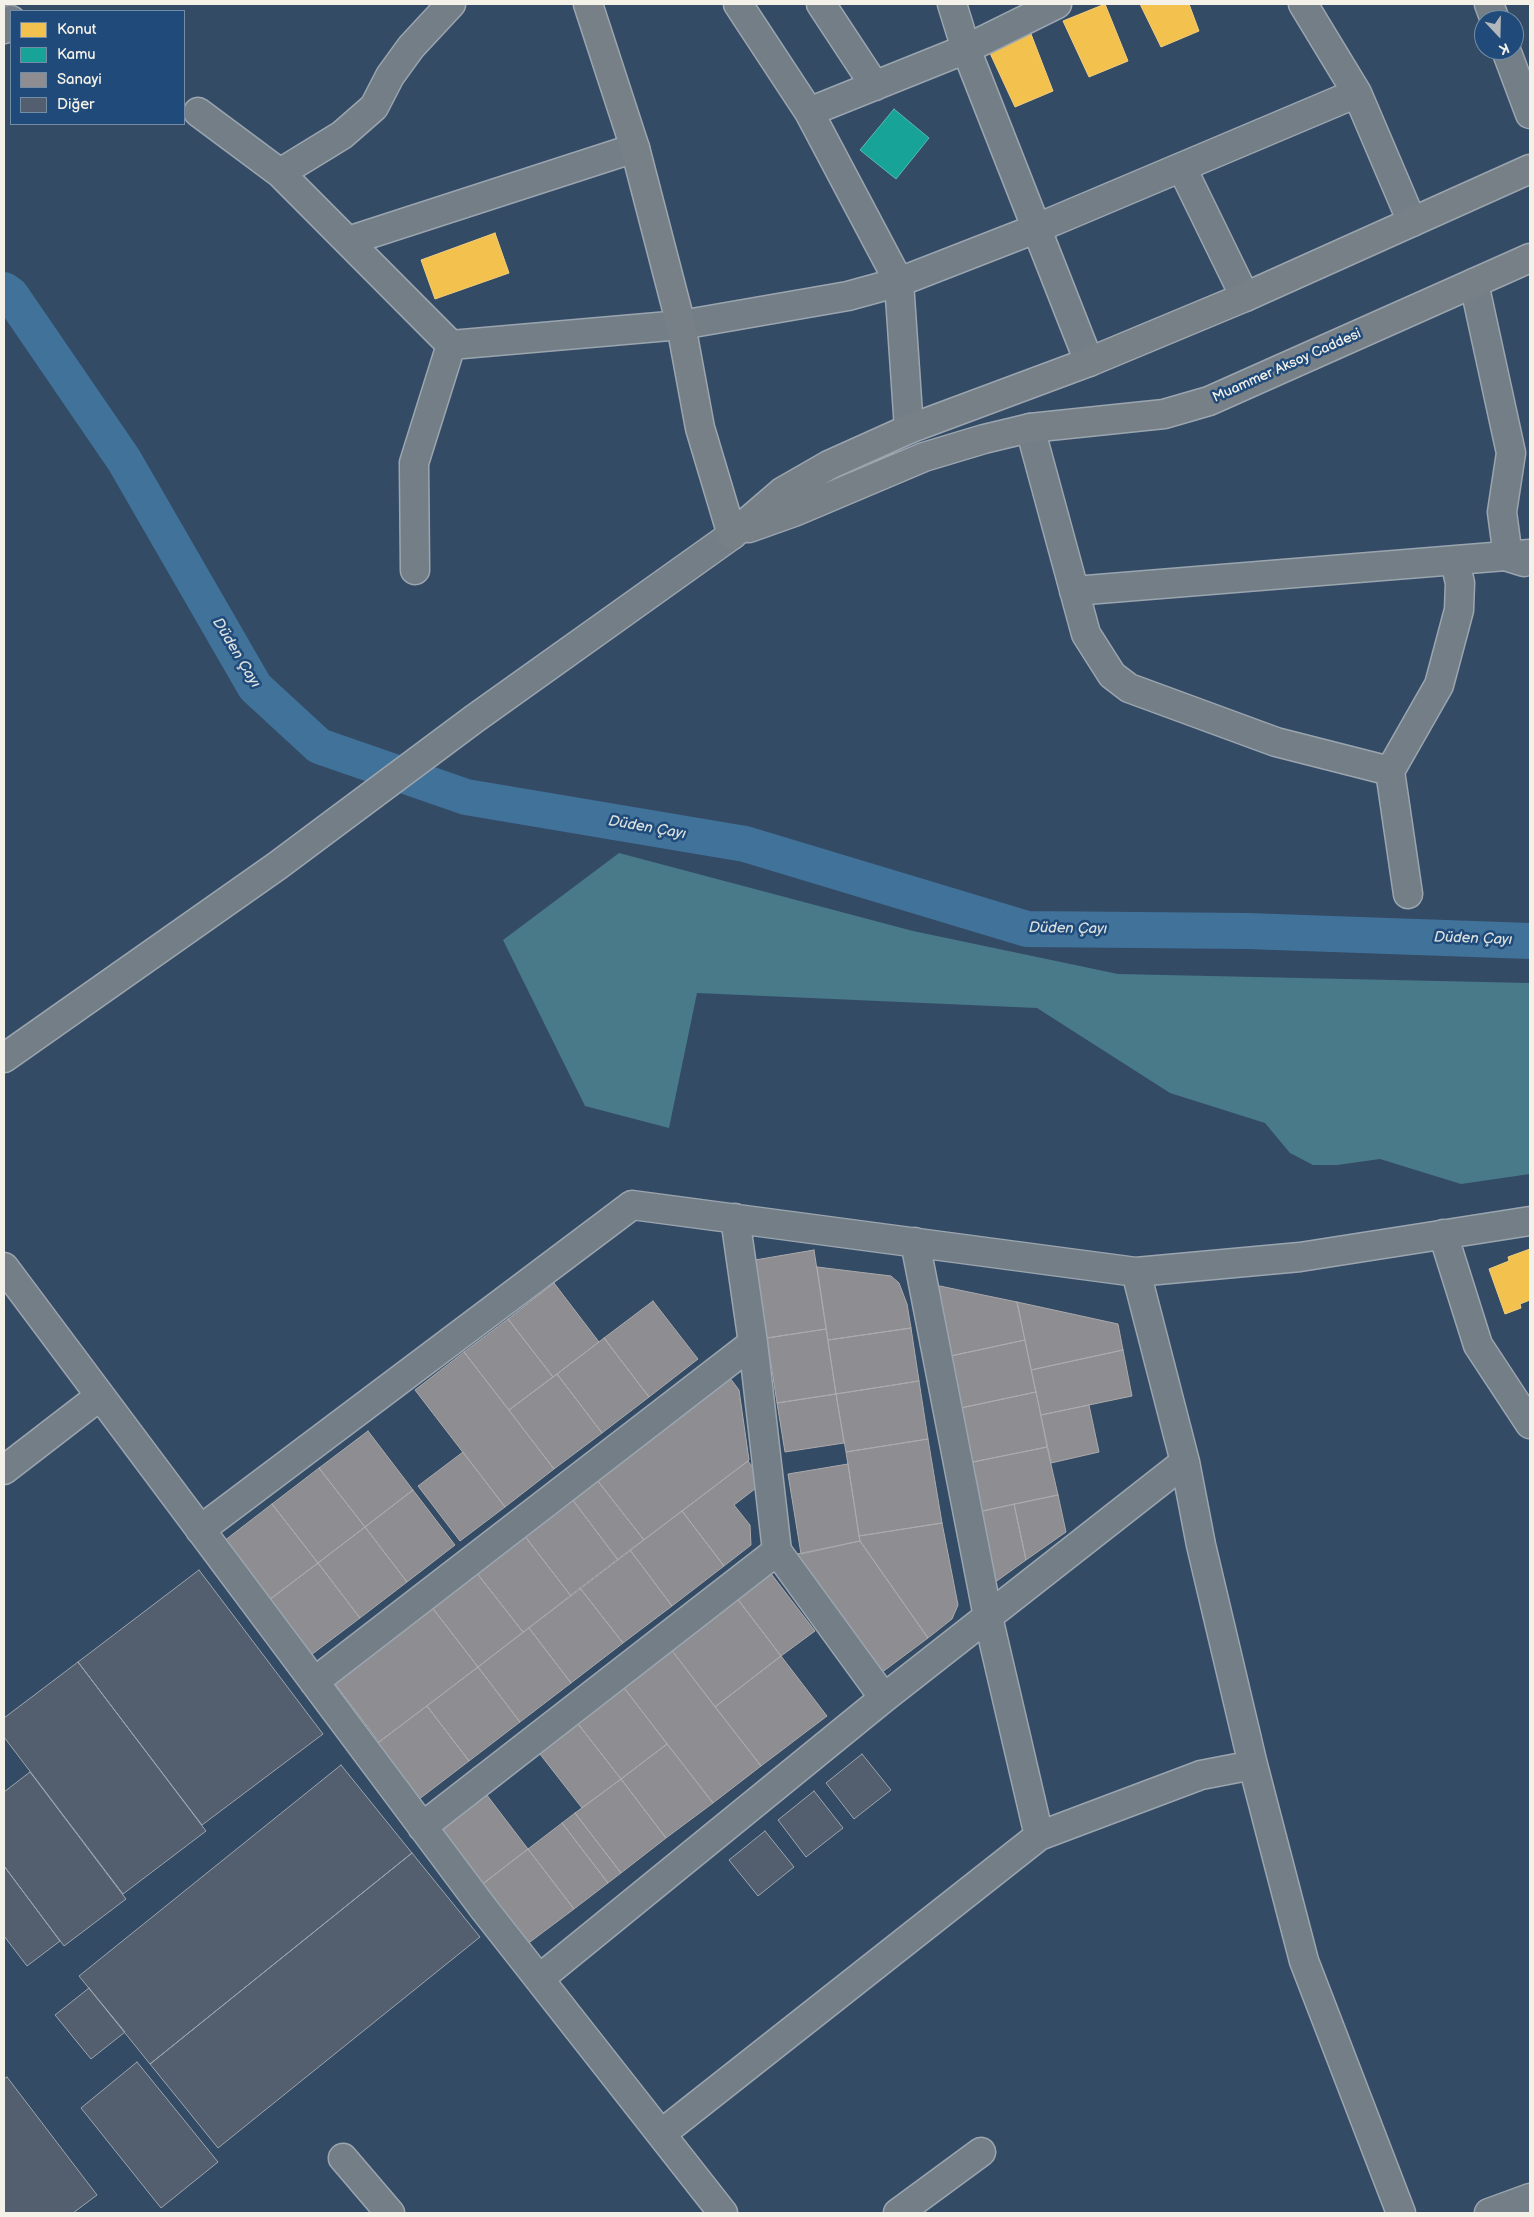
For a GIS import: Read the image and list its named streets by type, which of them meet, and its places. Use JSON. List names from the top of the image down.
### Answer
{
  "streets": {
    "main road": ["Muammer Aksoy Caddesi"]
  },
  "water": ["Düden Çayı"],
  "legend": [
    "Konut",
    "Kamu",
    "Sanayi",
    "Diğer"
  ],
  "north": "bottom"
}
